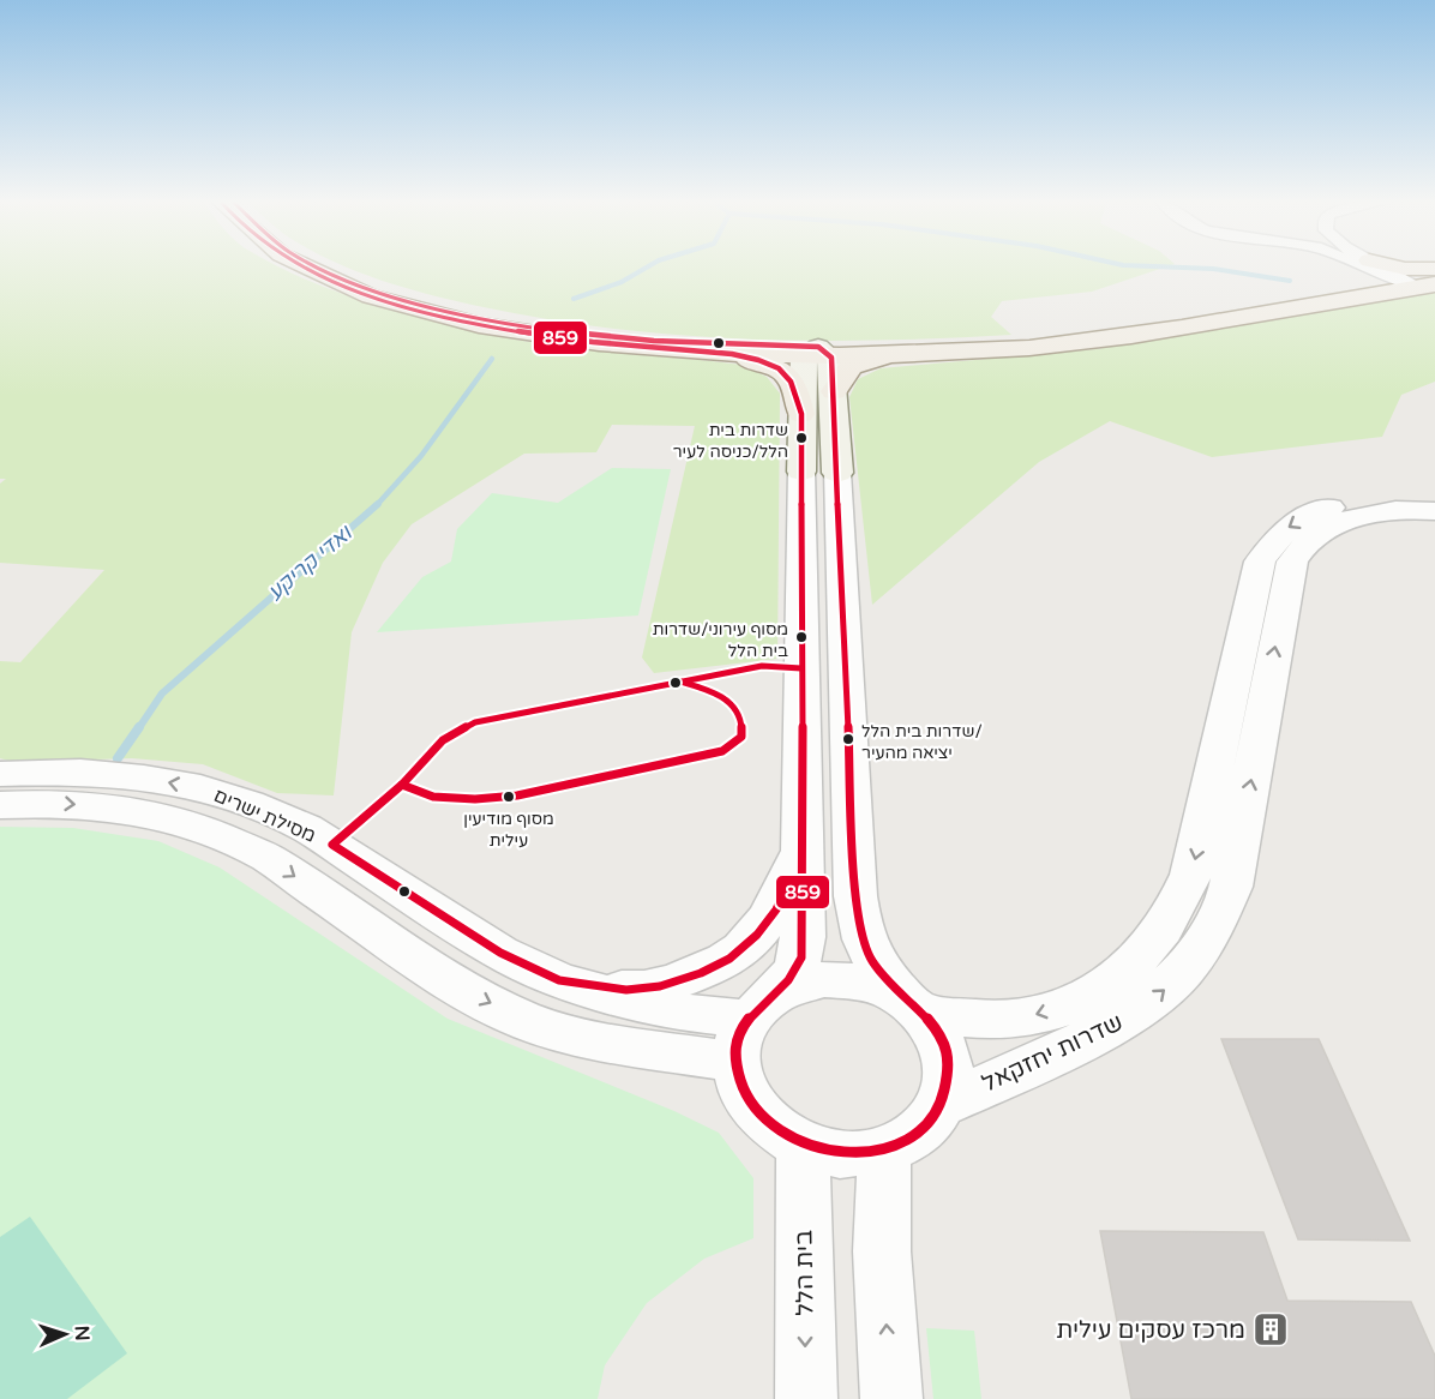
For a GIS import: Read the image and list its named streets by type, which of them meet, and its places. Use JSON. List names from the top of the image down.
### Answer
{
  "streets": {
    "street": ["מסילת ישרים", "שדרות יחזקאל", "בית הלל"]
  },
  "crossings": [
    ["מסילת ישרים", "שדרות יחזקאל"],
    ["מסילת ישרים", "בית הלל"],
    ["שדרות יחזקאל", "בית הלל"]
  ],
  "water": ["ואדי קריקע"],
  "places": {
    "other": [
      "שדרות בית הלל/כניסה לעיר",
      "מסוף עירוני/שדרות בית הלל",
      "שדרות בית הלל/ יציאה מהעיר",
      "מסוף מודיעין עילית"
    ],
    "building": ["מרכז עסקים עילית"]
  },
  "lines": ["transit line 859"],
  "north": "right"
}
